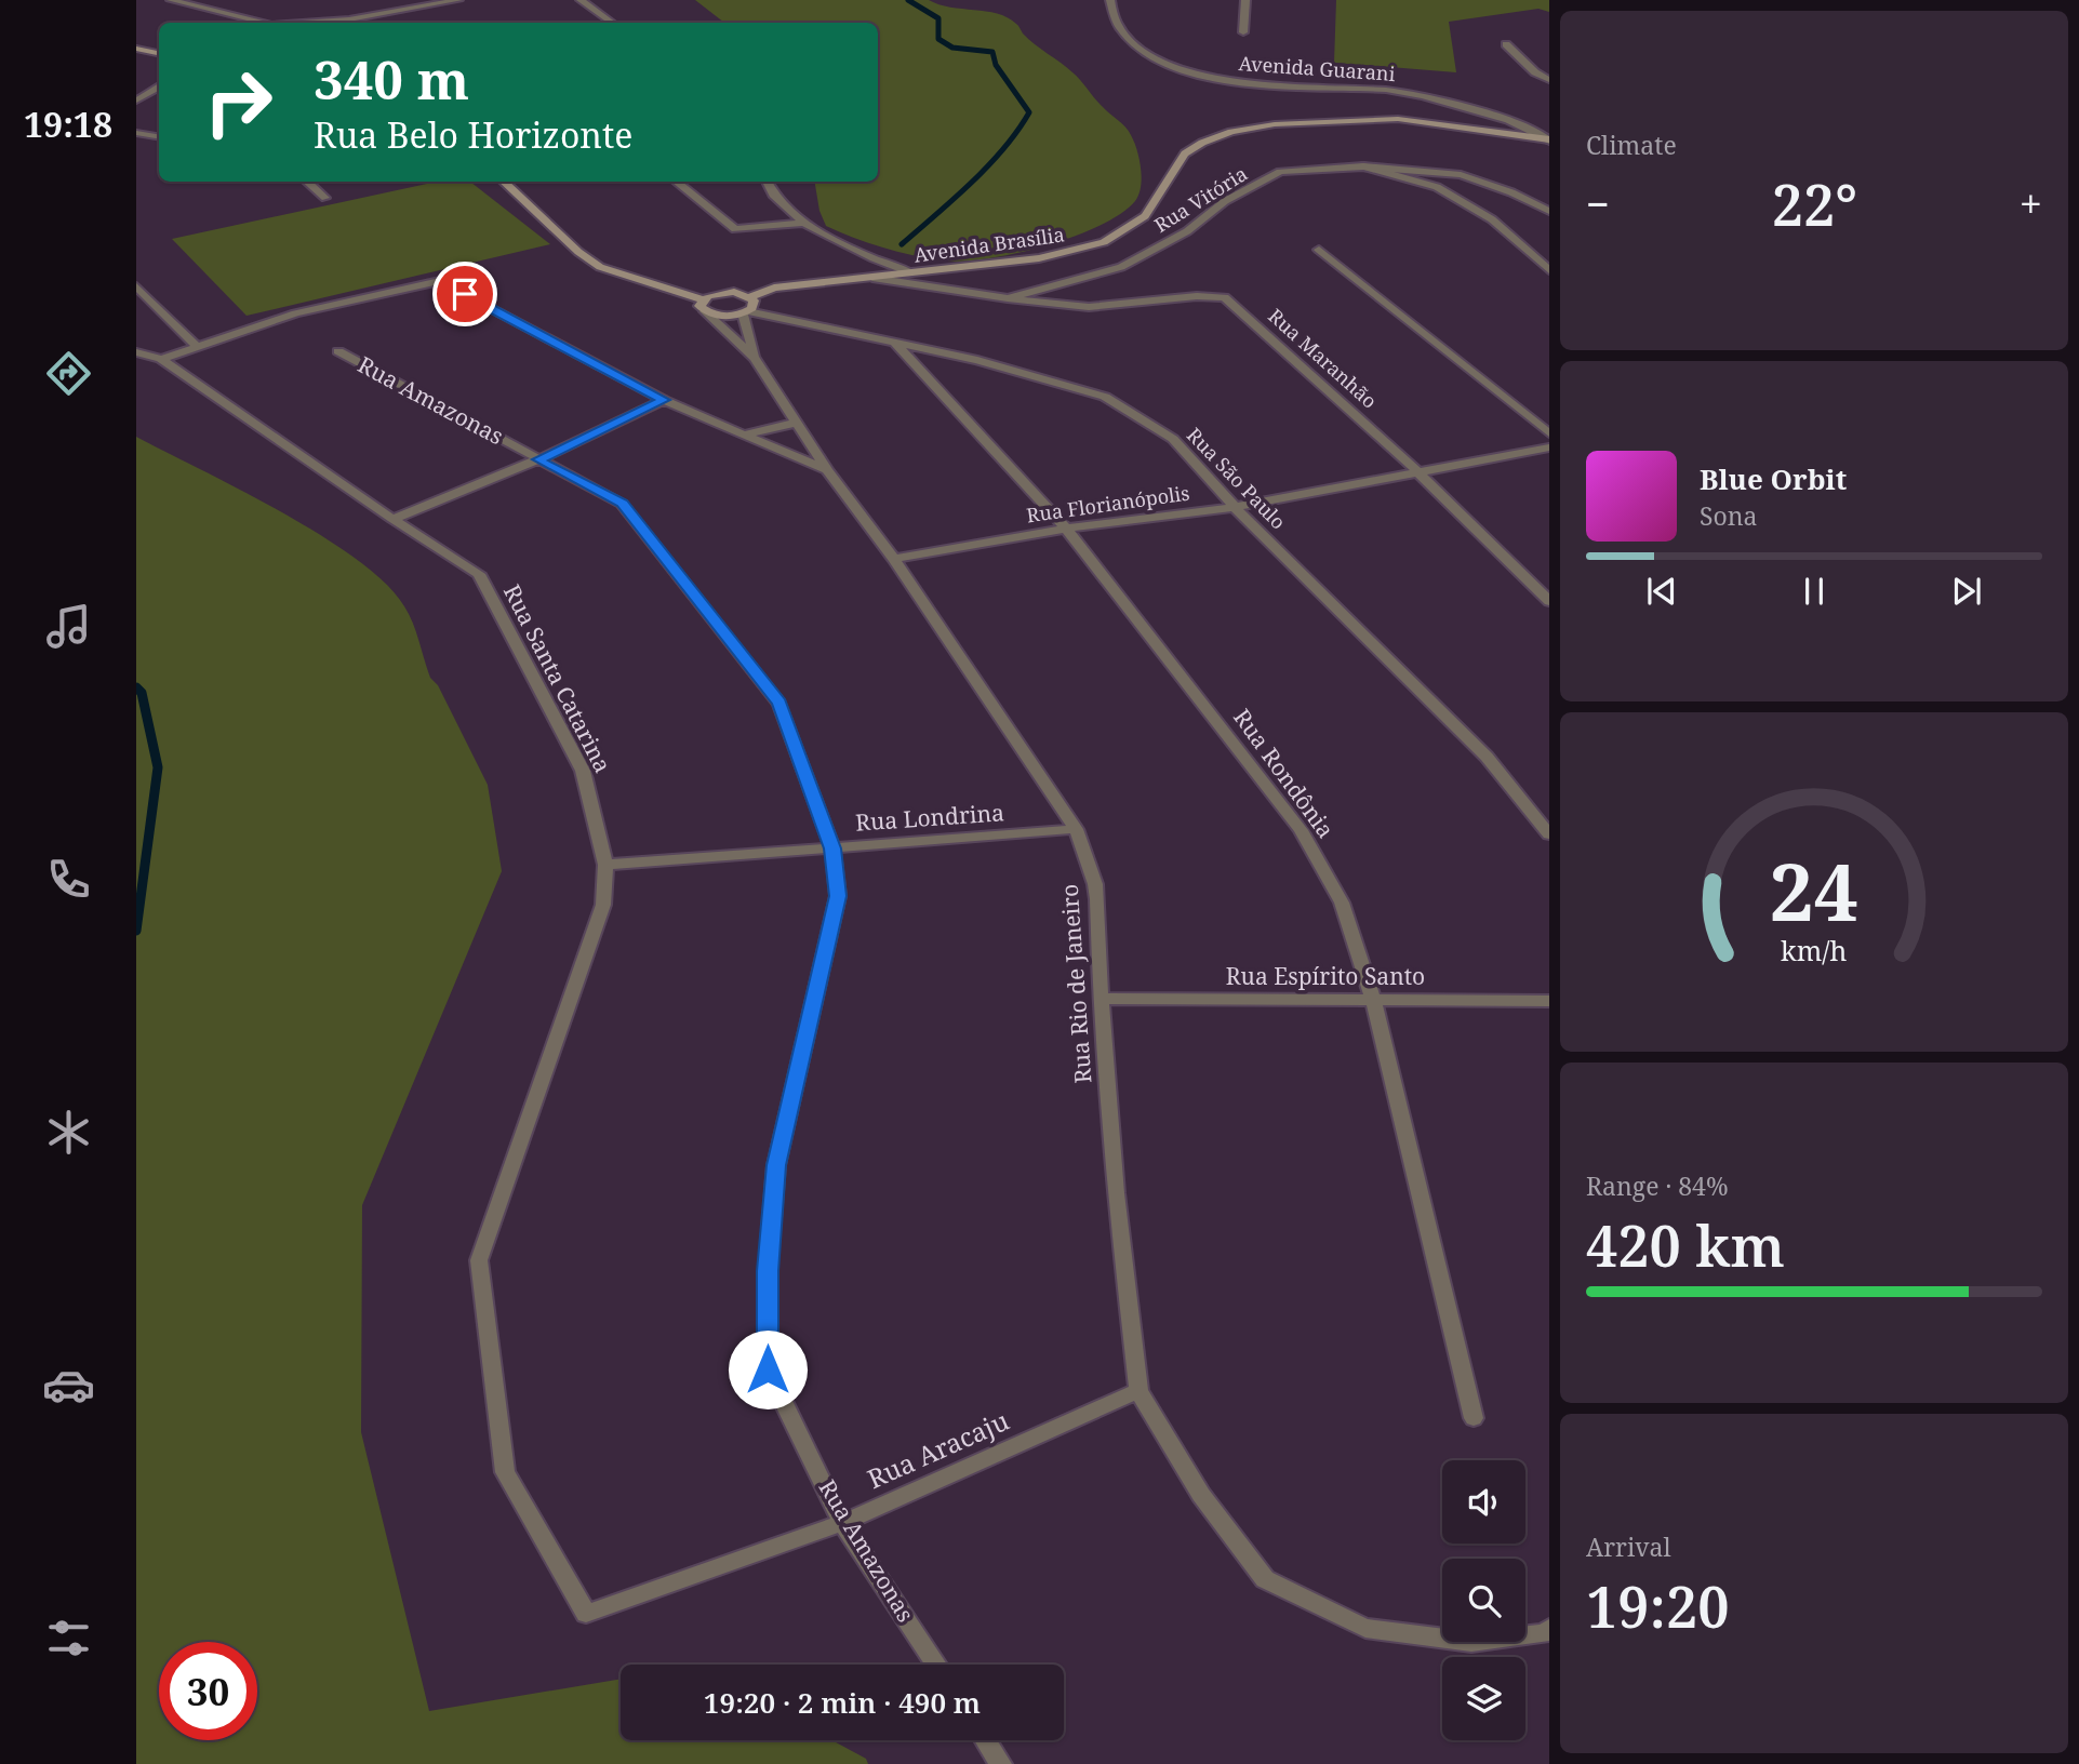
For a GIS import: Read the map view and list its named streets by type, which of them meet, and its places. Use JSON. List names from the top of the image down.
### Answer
{
  "streets": {
    "street": [
      "Avenida Guarani",
      "Rua Vitória",
      "Avenida Brasília",
      "Rua Maranhão",
      "Rua Amazonas",
      "Rua São Paulo",
      "Rua Florianópolis",
      "Rua Santa Catarina",
      "Rua Rondônia",
      "Rua Londrina",
      "Rua Espírito Santo",
      "Rua Rio de Janeiro",
      "Rua Aracaju"
    ]
  },
  "crossings": [
    ["Avenida Guarani", "Avenida Brasília"],
    ["Rua Vitória", "Avenida Brasília"],
    ["Rua Vitória", "Rua Maranhão"],
    ["Rua Maranhão", "Rua Florianópolis"],
    ["Rua Amazonas", "Rua Londrina"],
    ["Rua Amazonas", "Rua Aracaju"],
    ["Rua São Paulo", "Rua Florianópolis"],
    ["Rua São Paulo", "Rua Rondônia"],
    ["Rua São Paulo", "Rua Rio de Janeiro"],
    ["Rua Florianópolis", "Rua Rondônia"],
    ["Rua Florianópolis", "Rua Rio de Janeiro"],
    ["Rua Santa Catarina", "Rua Londrina"],
    ["Rua Santa Catarina", "Rua Aracaju"],
    ["Rua Rondônia", "Rua Espírito Santo"],
    ["Rua Londrina", "Rua Rio de Janeiro"],
    ["Rua Espírito Santo", "Rua Rio de Janeiro"],
    ["Rua Rio de Janeiro", "Rua Aracaju"]
  ],
  "page": {
    "tabs": "19:18",
    "tile": [
      "Climate",
      ["Range · 84%", "420 km"],
      ["Arrival", "19:20"]
    ],
    "turn": ["340 m", "Rua Belo Horizonte"],
    "heat": ["−", "22°", "+"],
    "song": ["Blue Orbit", "Sona"],
    "limit": "30",
    "trip": "19:20 · 2 min · 490 m",
    "gauge": ["24", "km/h"]
  }
}
